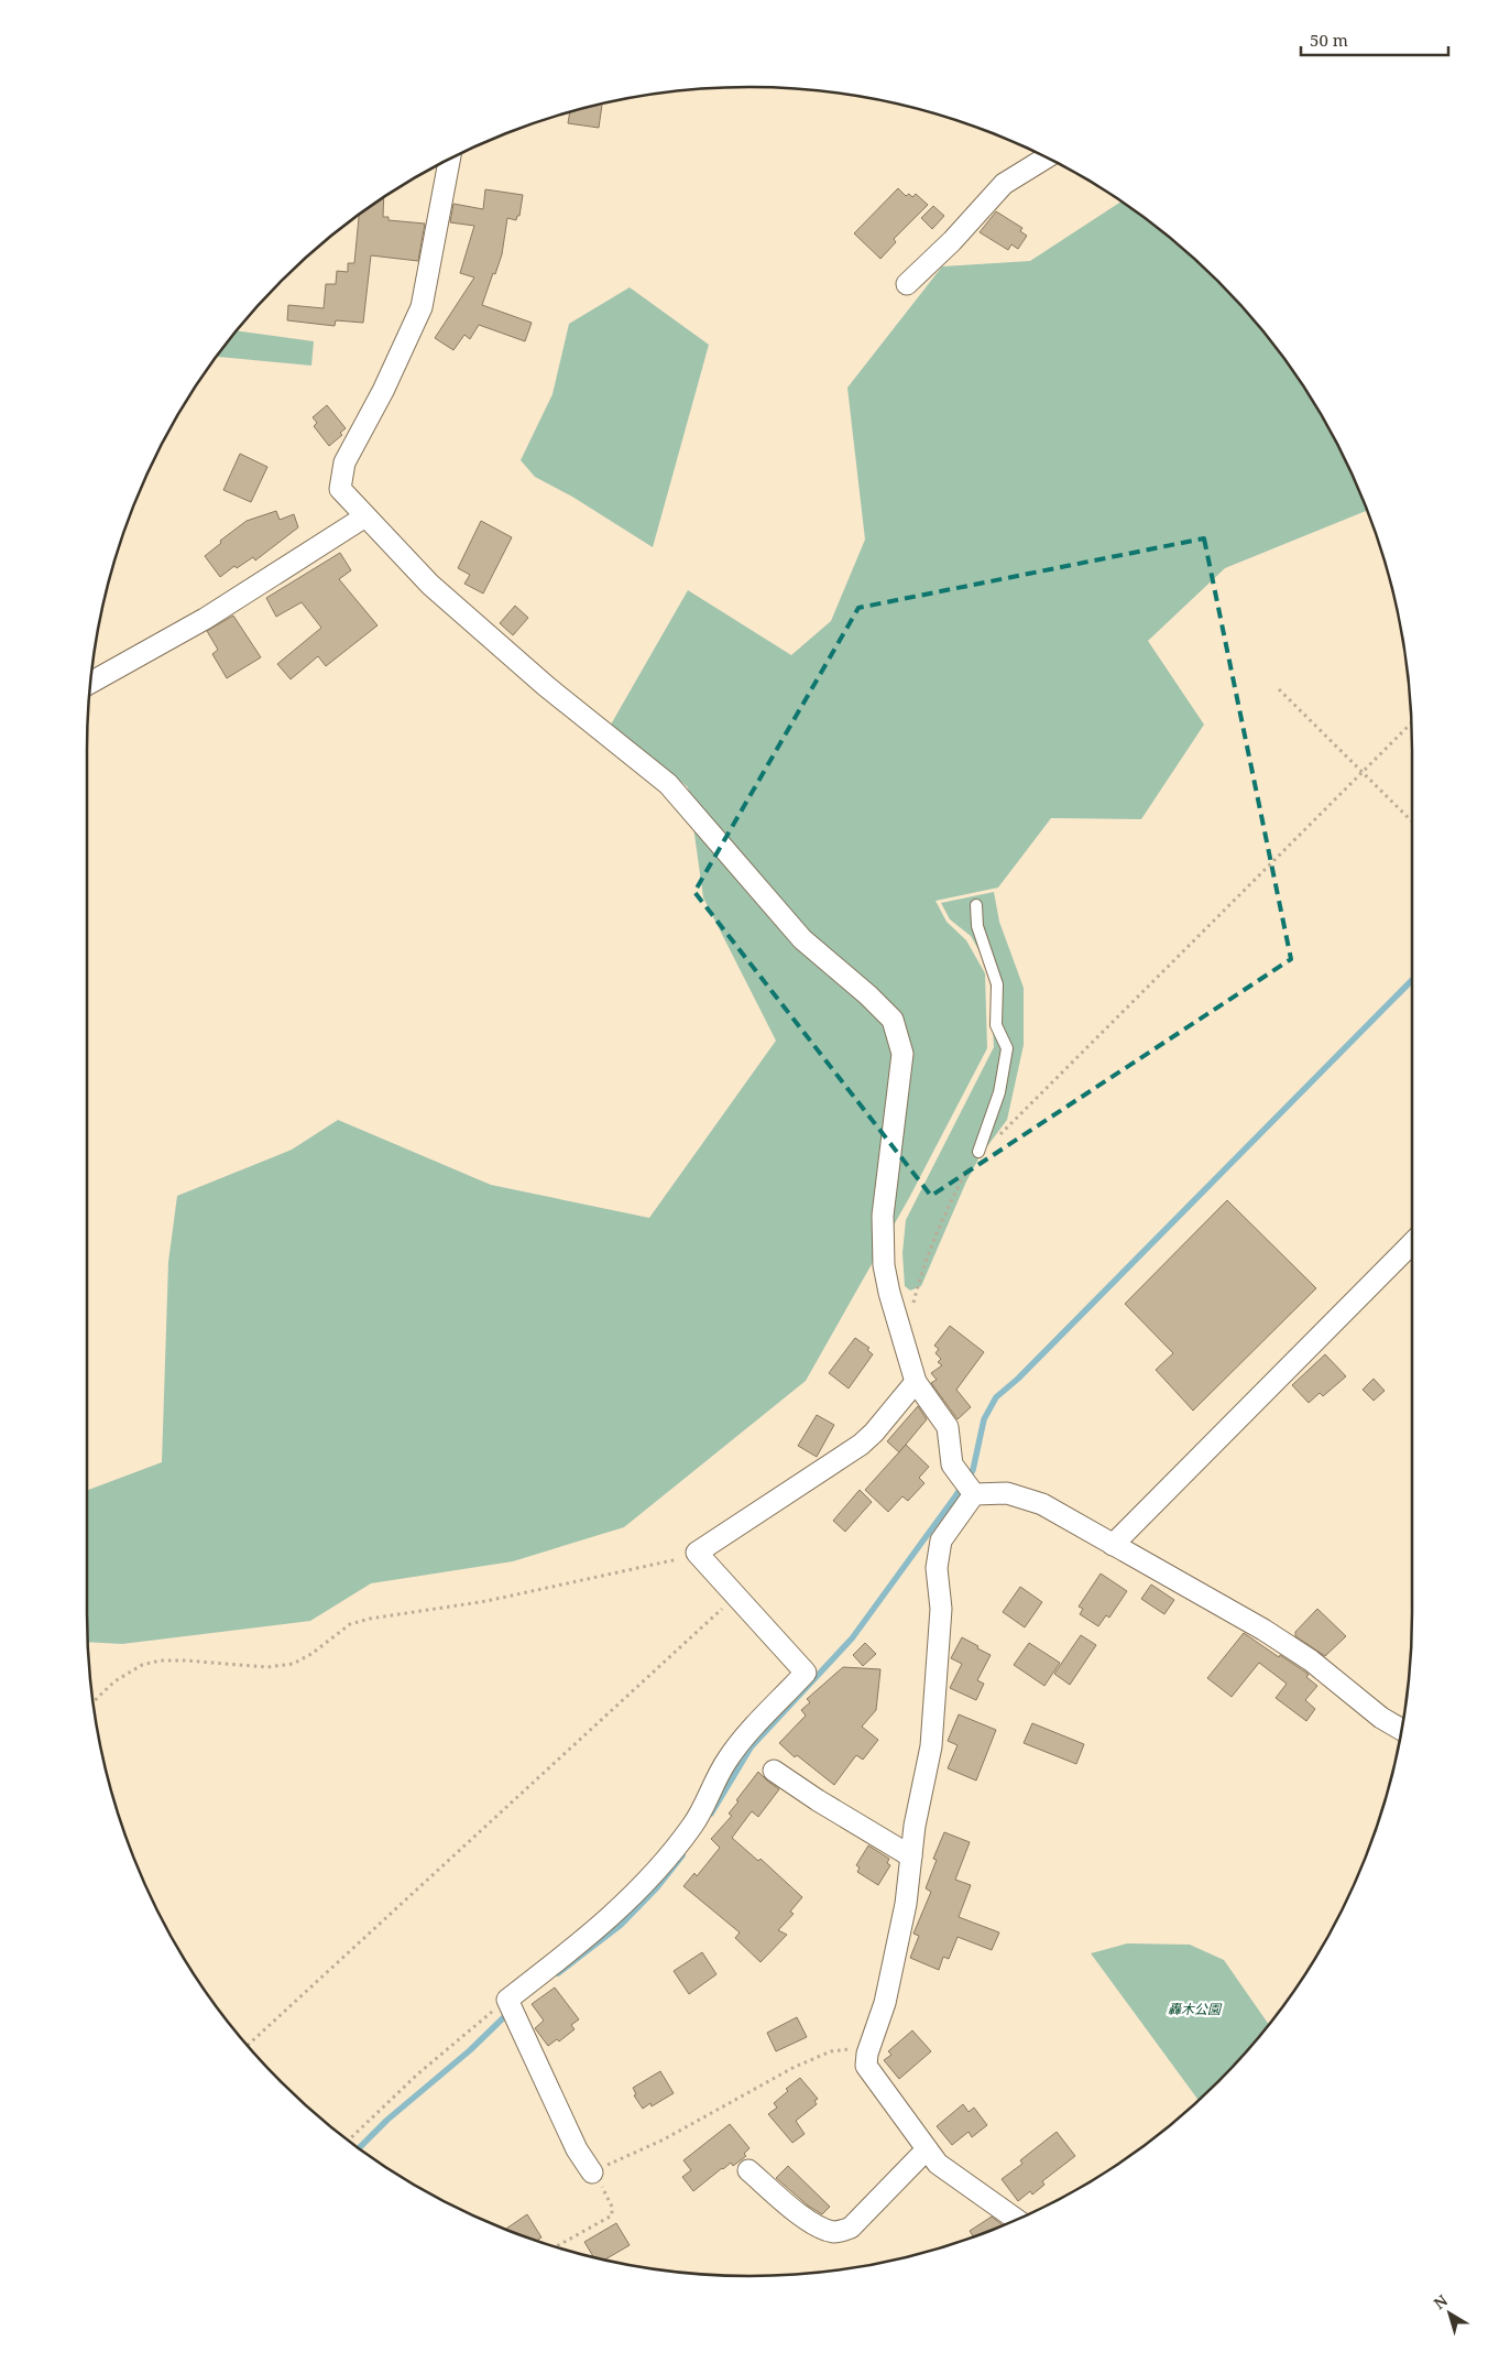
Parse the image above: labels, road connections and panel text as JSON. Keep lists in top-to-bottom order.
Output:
{
  "parks": ["轟木公園"],
  "scale_bar": "50 m",
  "north": "top left"
}
